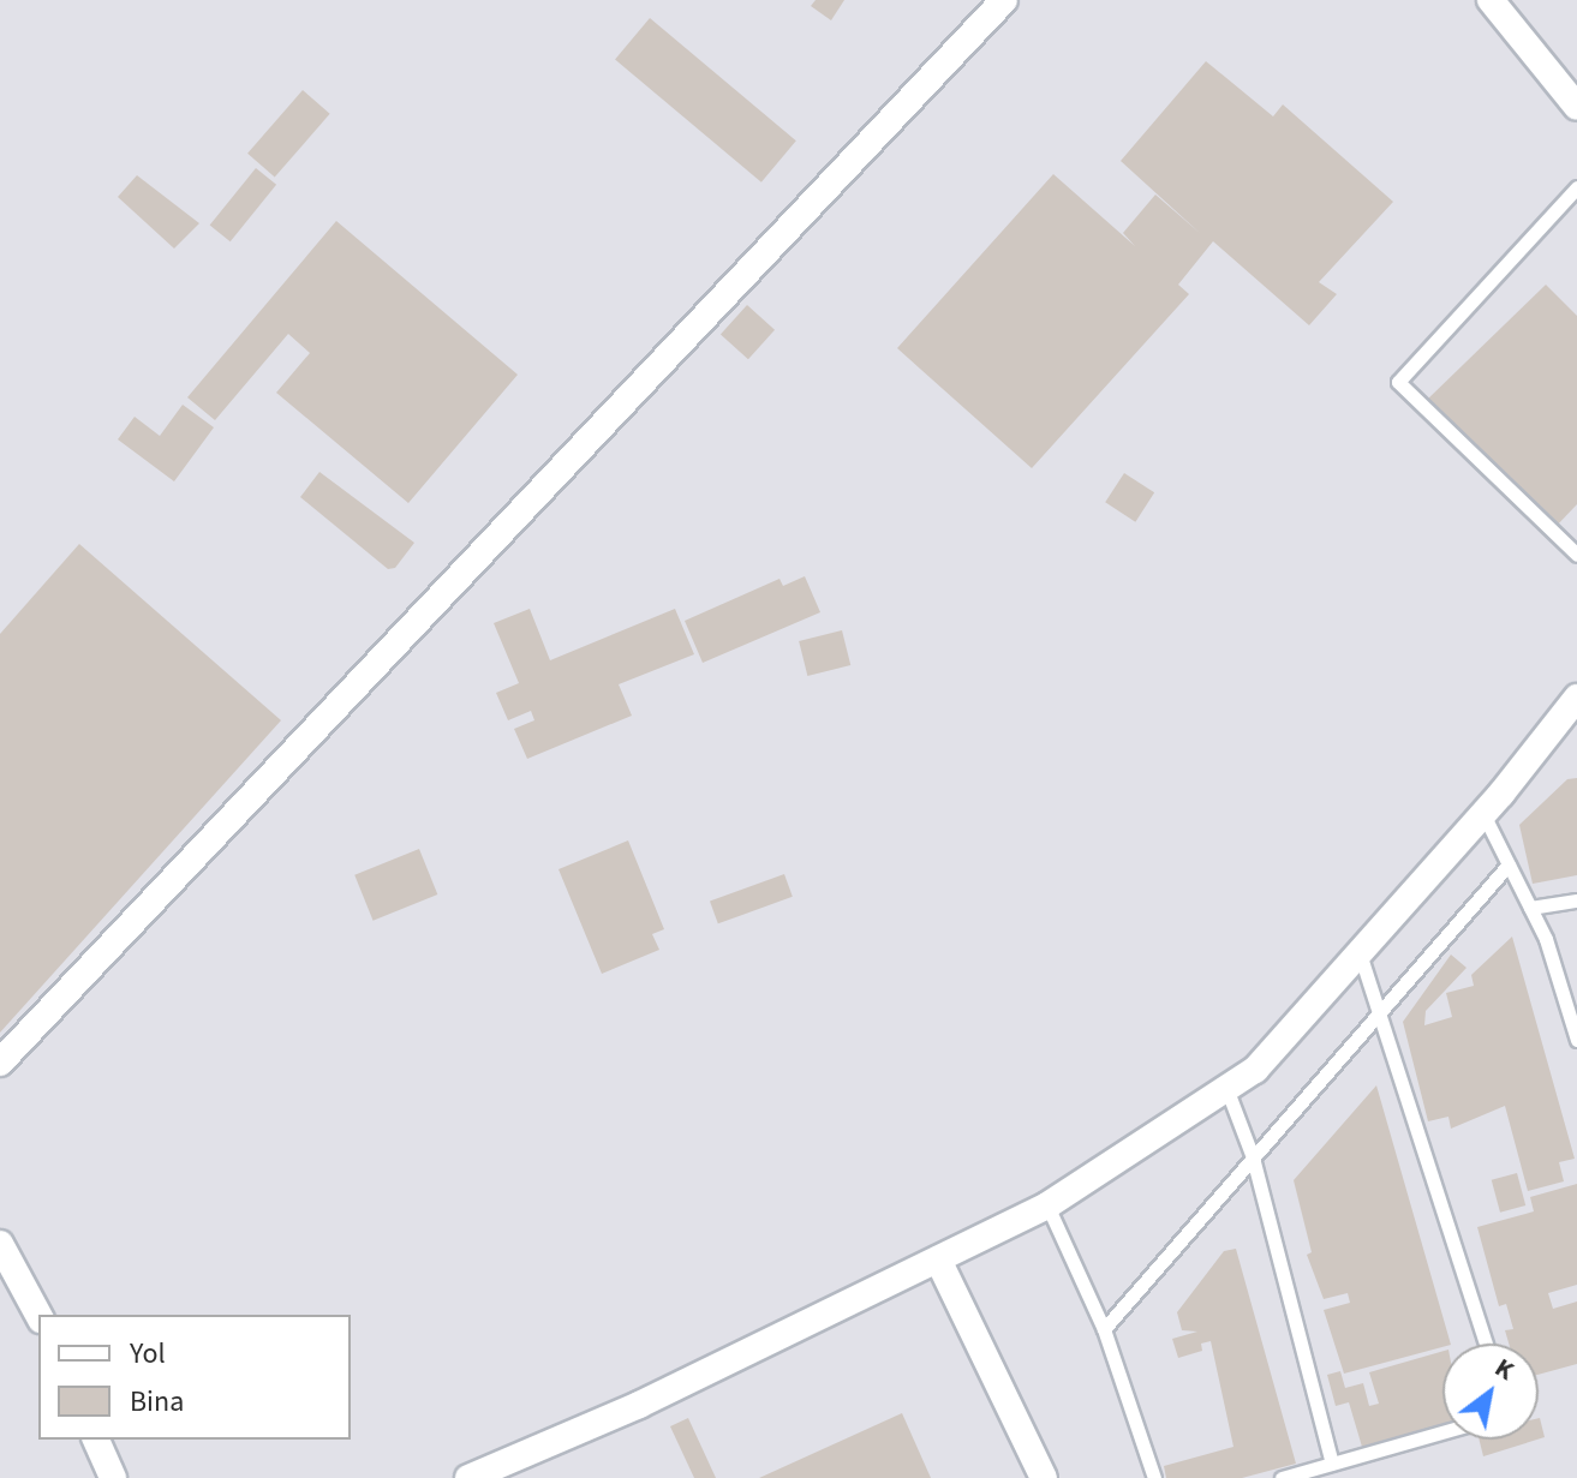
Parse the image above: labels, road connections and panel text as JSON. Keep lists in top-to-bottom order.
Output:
{
  "legend": ["Yol", "Bina"],
  "north": "top right"
}
